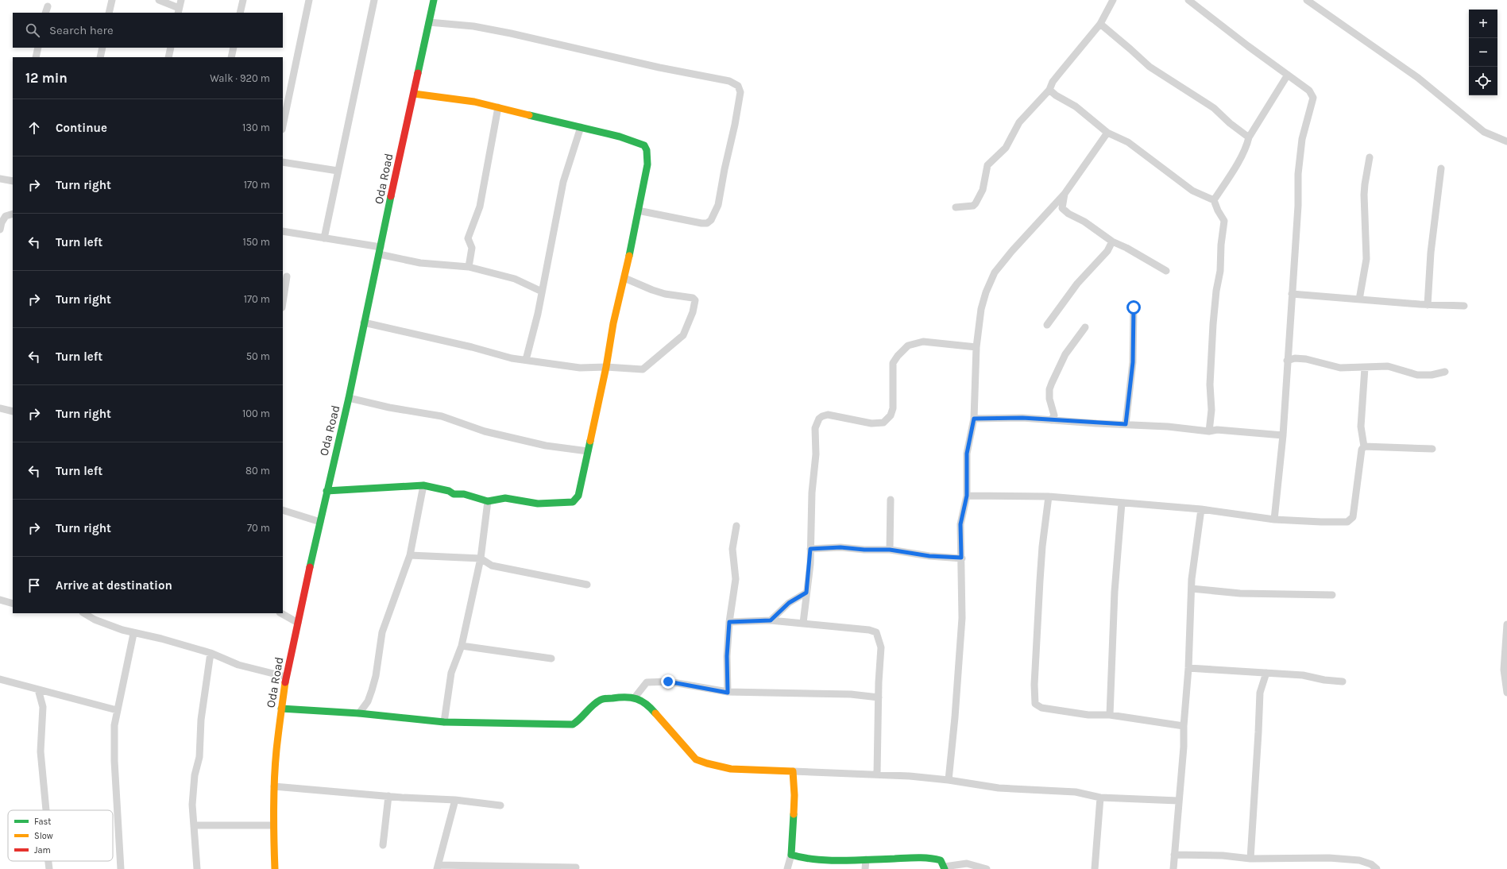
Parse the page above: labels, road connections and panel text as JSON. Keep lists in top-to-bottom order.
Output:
{
  "streets": {
    "street": ["Oda Road"]
  },
  "legend": ["Fast", "Slow", "Jam"],
  "page": {
    "map_buttons": ["+", "−"],
    "search": "Search here",
    "heading": ["12 min", "Walk · 920 m"],
    "list": [
      ["Continue", "130 m"],
      ["Turn right", "170 m"],
      ["Turn left", "150 m"],
      ["Turn right", "170 m"],
      ["Turn left", "50 m"],
      ["Turn right", "100 m"],
      ["Turn left", "80 m"],
      ["Turn right", "70 m"],
      "Arrive at destination"
    ]
  }
}
